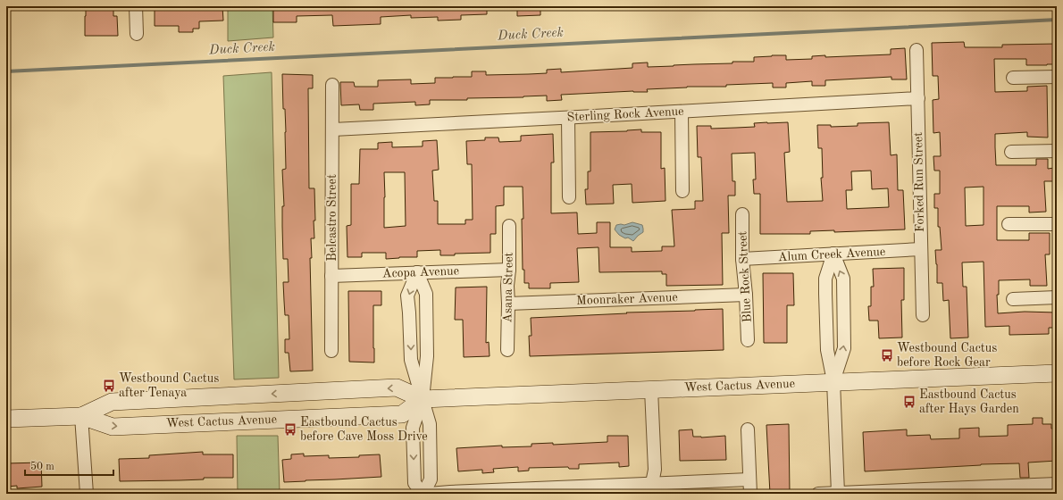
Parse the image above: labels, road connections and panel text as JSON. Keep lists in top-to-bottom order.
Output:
{
  "streets": {
    "main road": ["West Cactus Avenue"],
    "street": [
      "Sterling Rock Avenue",
      "Forked Run Street",
      "Belcastro Street",
      "Alum Creek Avenue",
      "Acopa Avenue",
      "Blue Rock Street",
      "Asana Street",
      "Moonraker Avenue"
    ]
  },
  "crossings": [
    ["Sterling Rock Avenue", "Forked Run Street"],
    ["Sterling Rock Avenue", "Belcastro Street"],
    ["Forked Run Street", "Alum Creek Avenue"],
    ["Belcastro Street", "Acopa Avenue"],
    ["Alum Creek Avenue", "Blue Rock Street"],
    ["Acopa Avenue", "Asana Street"],
    ["Blue Rock Street", "Moonraker Avenue"],
    ["Asana Street", "Moonraker Avenue"]
  ],
  "water": ["Duck Creek"],
  "places": {
    "bus stop": [
      "Westbound Cactus before Rock Gear",
      "Westbound Cactus after Tenaya",
      "Eastbound Cactus after Hays Garden",
      "Eastbound Cactus before Cave Moss Drive"
    ]
  },
  "scale_bar": "50 m"
}
